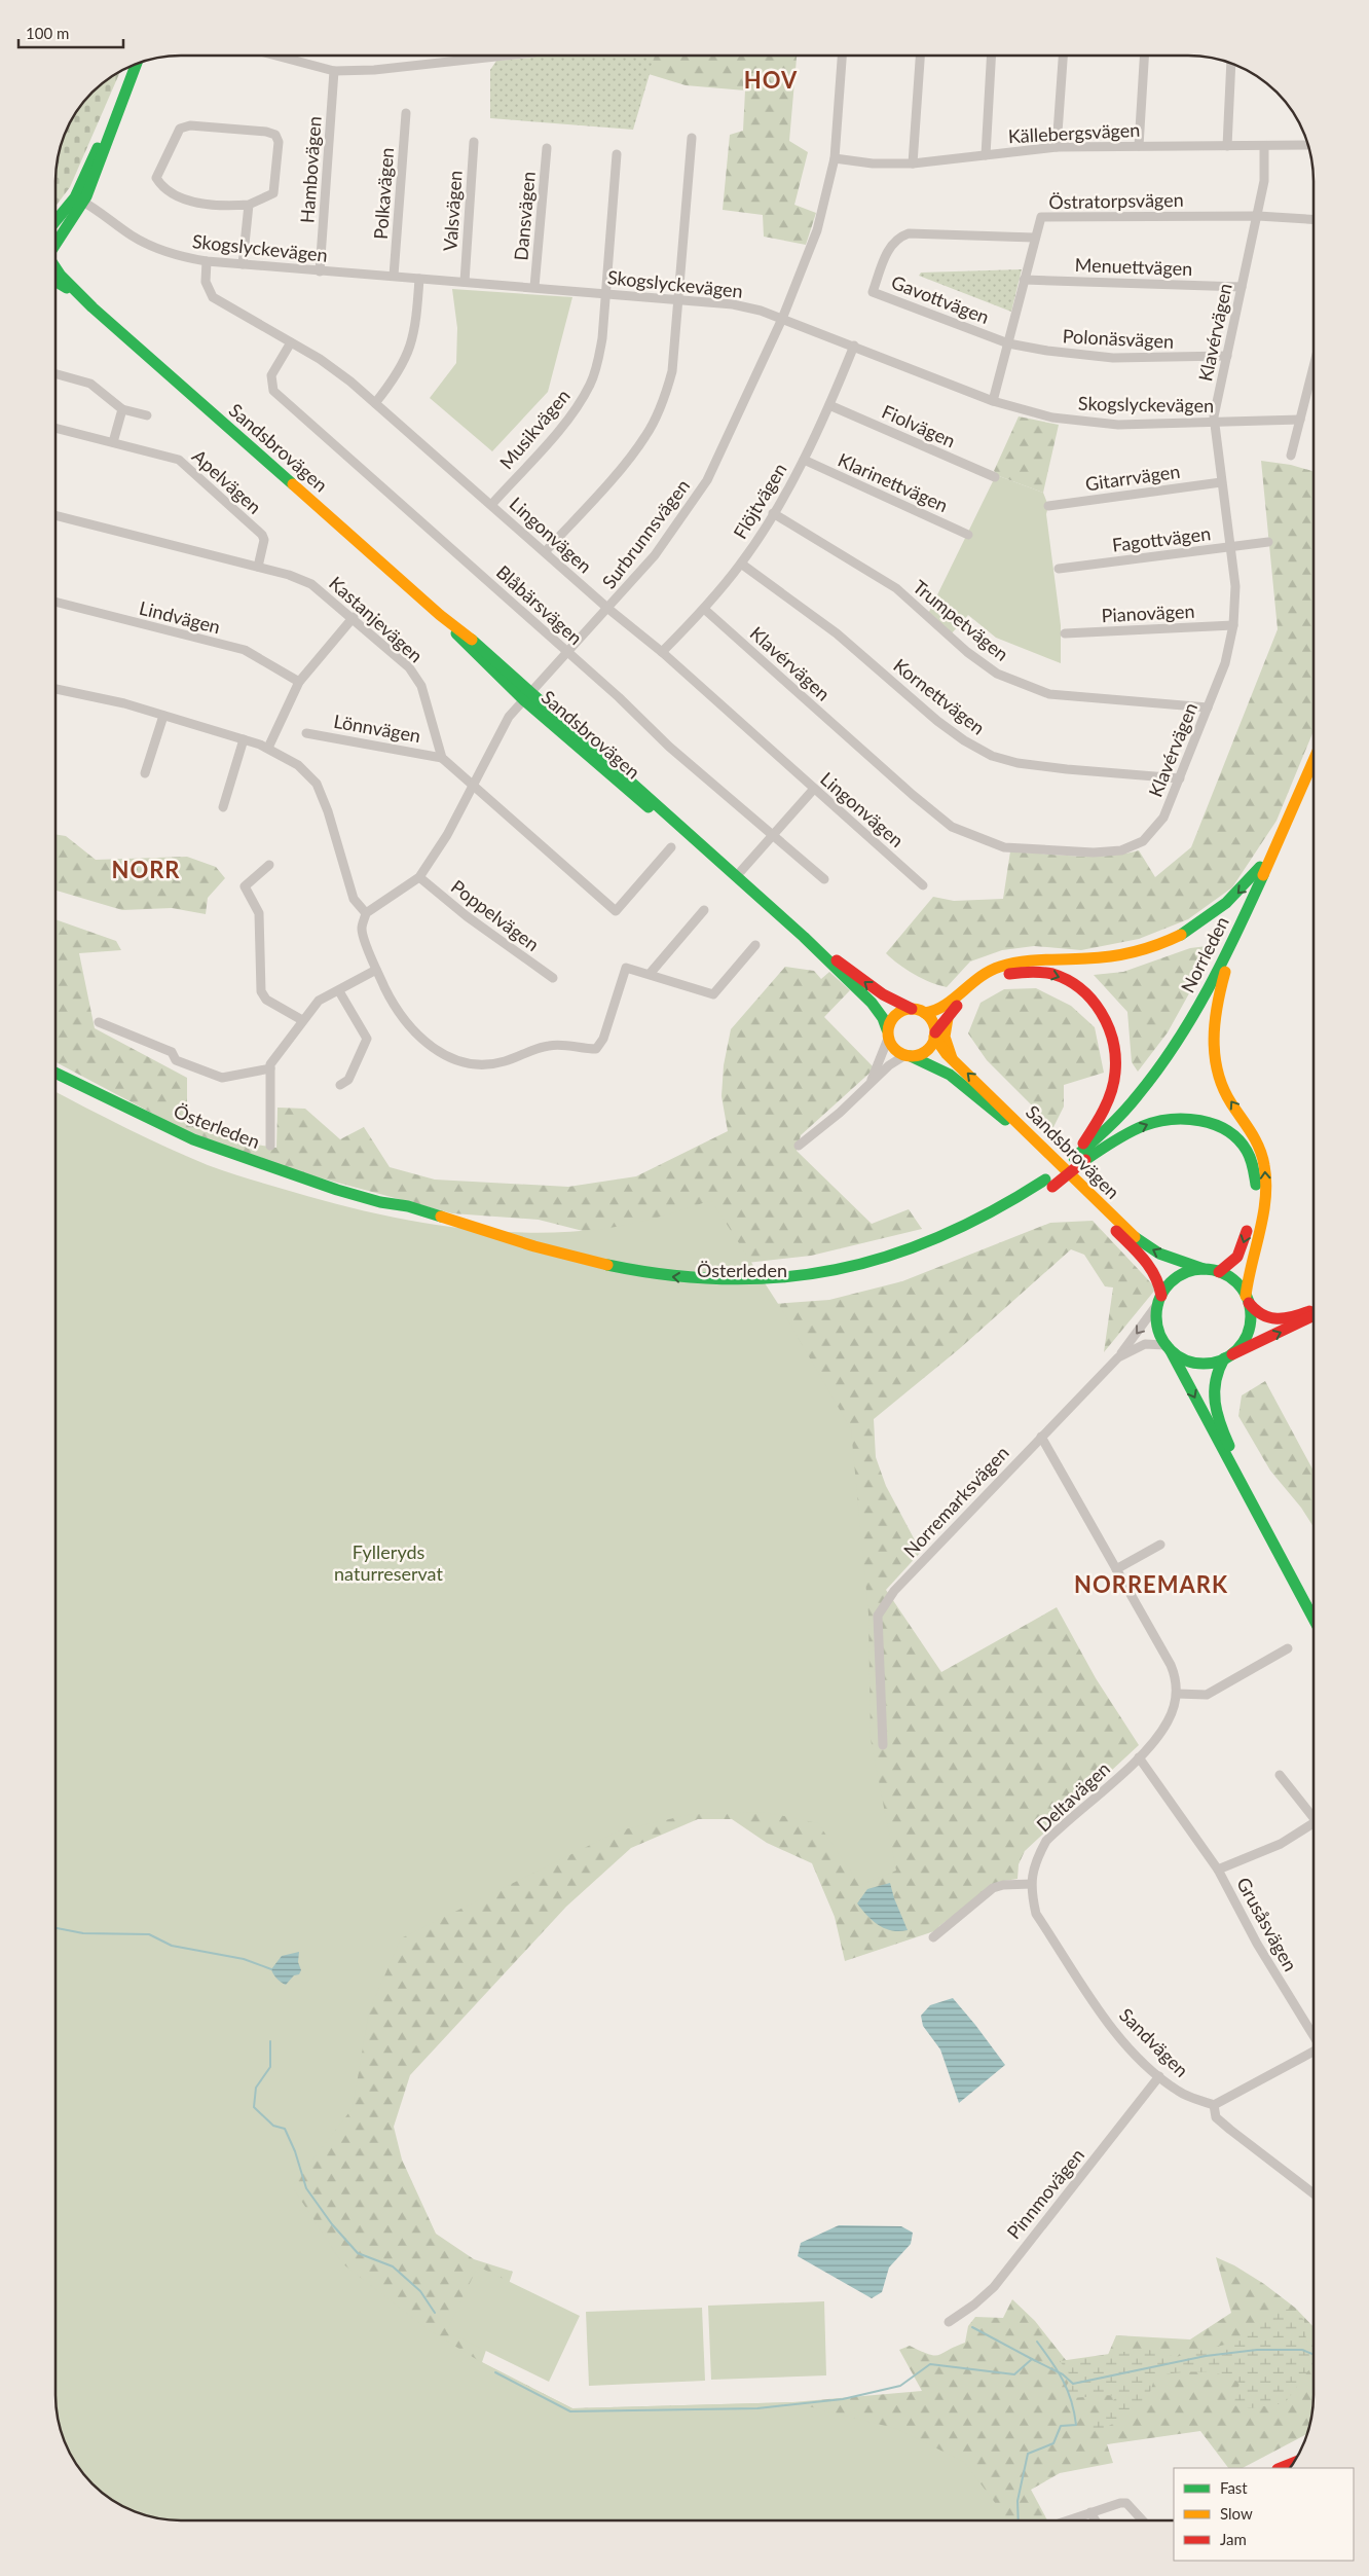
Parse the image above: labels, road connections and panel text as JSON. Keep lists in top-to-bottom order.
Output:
{
  "streets": {
    "main road": ["Sandsbrovägen", "Norrleden", "Österleden"],
    "street": [
      "Källebergsvägen",
      "Hambovägen",
      "Polkavägen",
      "Östratorpsvägen",
      "Valsvägen",
      "Dansvägen",
      "Skogslyckevägen",
      "Menuettvägen",
      "Gavottvägen",
      "Klavérvägen",
      "Polonäsvägen",
      "Fiolvägen",
      "Musikvägen",
      "Gitarrvägen",
      "Apelvägen",
      "Klarinettvägen",
      "Flöjtvägen",
      "Surbrunnsvägen",
      "Lingonvägen",
      "Fagottvägen",
      "Blåbärsvägen",
      "Pianovägen",
      "Lindvägen",
      "Kastanjevägen",
      "Trumpetvägen",
      "Kornettvägen",
      "Lönnvägen",
      "Poppelvägen",
      "Norremarksvägen",
      "Deltavägen",
      "Grusåsvägen",
      "Sandvägen",
      "Pinnmovägen"
    ]
  },
  "crossings": [
    ["Källebergsvägen", "Klavérvägen"],
    ["Källebergsvägen", "Surbrunnsvägen"],
    ["Hambovägen", "Skogslyckevägen"],
    ["Polkavägen", "Skogslyckevägen"],
    ["Östratorpsvägen", "Skogslyckevägen"],
    ["Östratorpsvägen", "Menuettvägen"],
    ["Östratorpsvägen", "Gavottvägen"],
    ["Östratorpsvägen", "Klavérvägen"],
    ["Östratorpsvägen", "Polonäsvägen"],
    ["Valsvägen", "Skogslyckevägen"],
    ["Dansvägen", "Skogslyckevägen"],
    ["Skogslyckevägen", "Klavérvägen"],
    ["Skogslyckevägen", "Musikvägen"],
    ["Skogslyckevägen", "Flöjtvägen"],
    ["Skogslyckevägen", "Surbrunnsvägen"],
    ["Skogslyckevägen", "Lingonvägen"],
    ["Menuettvägen", "Klavérvägen"],
    ["Gavottvägen", "Polonäsvägen"],
    ["Klavérvägen", "Polonäsvägen"],
    ["Klavérvägen", "Gitarrvägen"],
    ["Klavérvägen", "Flöjtvägen"],
    ["Klavérvägen", "Fagottvägen"],
    ["Klavérvägen", "Pianovägen"],
    ["Klavérvägen", "Trumpetvägen"],
    ["Klavérvägen", "Kornettvägen"],
    ["Fiolvägen", "Flöjtvägen"],
    ["Musikvägen", "Lingonvägen"],
    ["Sandsbrovägen", "Surbrunnsvägen"],
    ["Sandsbrovägen", "Norremarksvägen"],
    ["Apelvägen", "Kastanjevägen"],
    ["Klarinettvägen", "Flöjtvägen"],
    ["Flöjtvägen", "Lingonvägen"],
    ["Flöjtvägen", "Trumpetvägen"],
    ["Flöjtvägen", "Kornettvägen"],
    ["Surbrunnsvägen", "Lingonvägen"],
    ["Surbrunnsvägen", "Blåbärsvägen"],
    ["Surbrunnsvägen", "Poppelvägen"],
    ["Lingonvägen", "Blåbärsvägen"],
    ["Kastanjevägen", "Lönnvägen"],
    ["Norrleden", "Österleden"],
    ["Norremarksvägen", "Deltavägen"],
    ["Deltavägen", "Grusåsvägen"],
    ["Deltavägen", "Sandvägen"],
    ["Sandvägen", "Pinnmovägen"]
  ],
  "districts": ["HOV", "NORR", "NORREMARK"],
  "parks": ["Fylleryds naturreservat"],
  "legend": ["Fast", "Slow", "Jam"],
  "scale_bar": "100 m"
}
